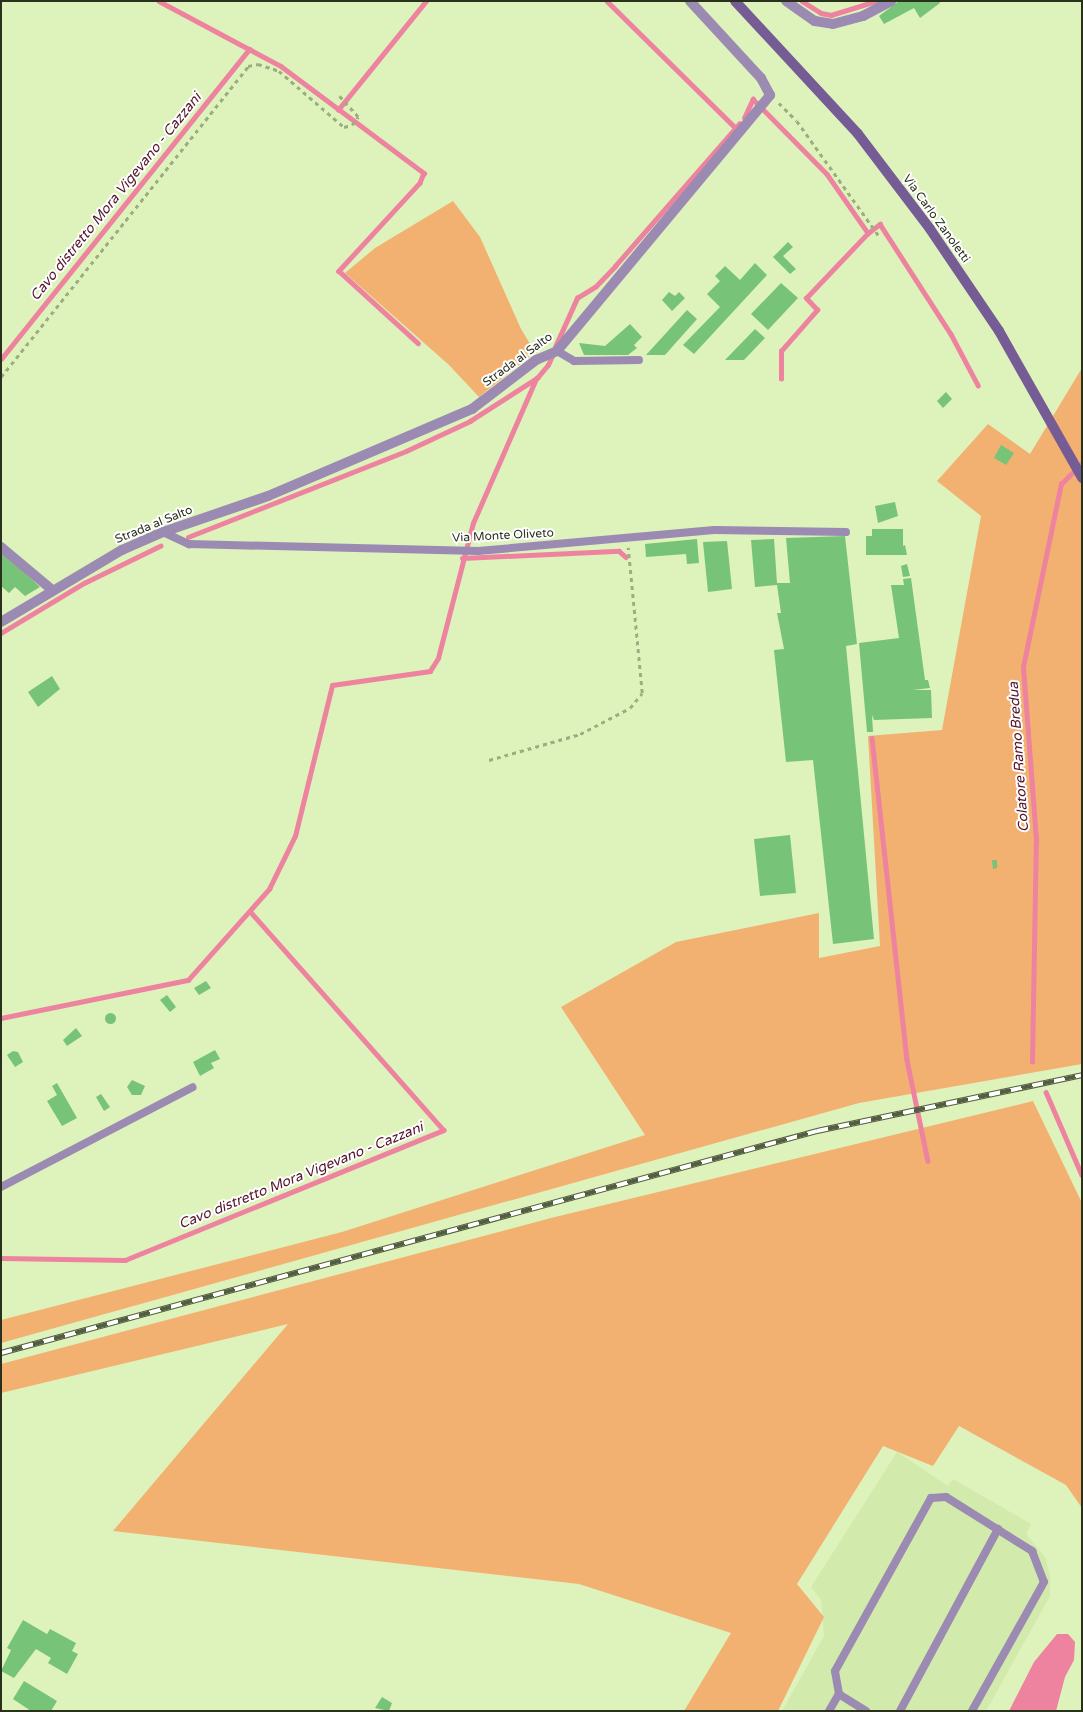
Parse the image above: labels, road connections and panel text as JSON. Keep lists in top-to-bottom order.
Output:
{
  "streets": {
    "main road": ["Via Carlo Zanoletti"],
    "street": ["Strada al Salto"],
    "lane": ["Via Monte Oliveto"]
  },
  "crossings": [
    ["Strada al Salto", "Via Monte Oliveto"]
  ],
  "water": ["Cavo distretto Mora Vigevano - Cazzani", "Colatore Ramo Bredua"]
}
